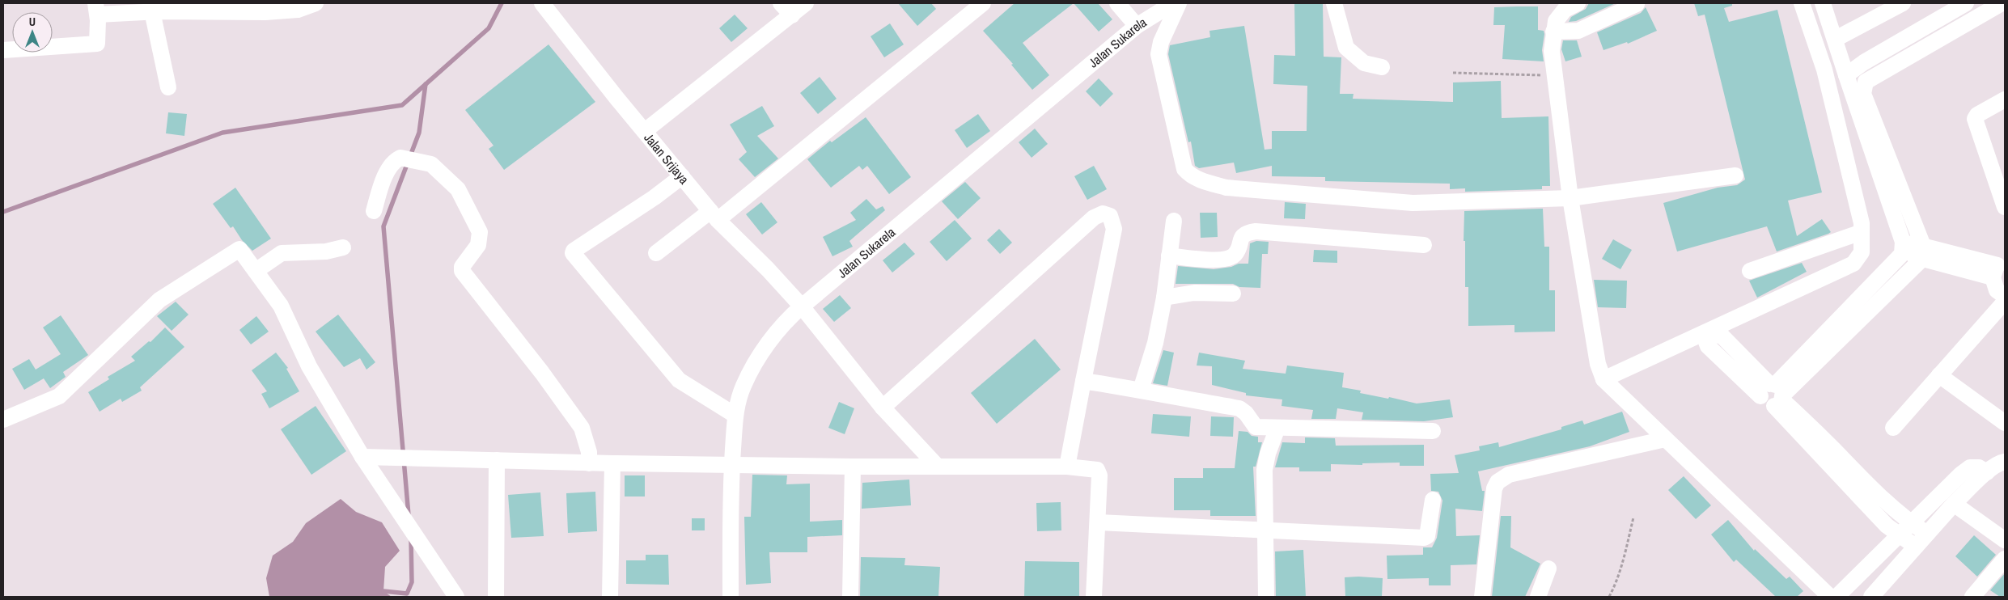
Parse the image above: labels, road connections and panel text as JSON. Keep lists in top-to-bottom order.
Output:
{
  "streets": {
    "street": ["Jalan Sukarela", "Jalan Srijaya"]
  },
  "crossings": [
    ["Jalan Sukarela", "Jalan Srijaya"]
  ],
  "north": "top"
}
